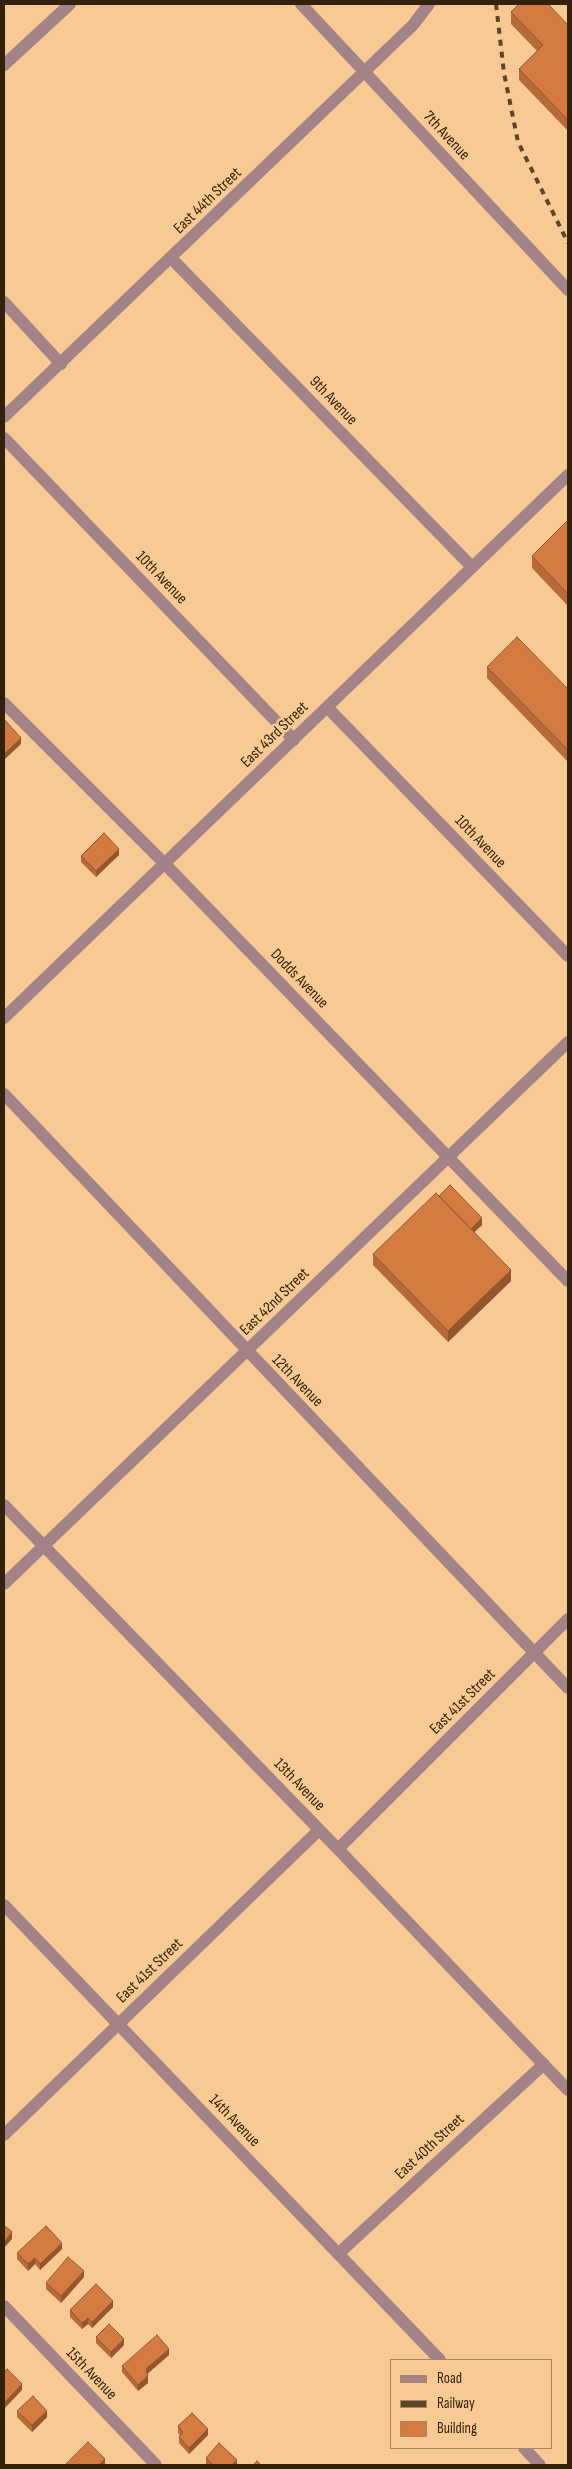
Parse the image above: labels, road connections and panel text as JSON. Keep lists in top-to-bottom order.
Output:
{
  "streets": {
    "street": [
      "7th Avenue",
      "East 44th Street",
      "9th Avenue",
      "10th Avenue",
      "East 43rd Street",
      "Dodds Avenue",
      "East 42nd Street",
      "12th Avenue",
      "East 41st Street",
      "13th Avenue",
      "14th Avenue",
      "East 40th Street",
      "15th Avenue"
    ]
  },
  "crossings": [
    ["7th Avenue", "East 44th Street"],
    ["East 44th Street", "9th Avenue"],
    ["9th Avenue", "East 43rd Street"],
    ["10th Avenue", "East 43rd Street"],
    ["East 43rd Street", "Dodds Avenue"],
    ["Dodds Avenue", "East 42nd Street"],
    ["East 42nd Street", "12th Avenue"],
    ["East 42nd Street", "13th Avenue"],
    ["12th Avenue", "East 41st Street"],
    ["East 41st Street", "13th Avenue"],
    ["East 41st Street", "14th Avenue"],
    ["13th Avenue", "East 40th Street"],
    ["14th Avenue", "East 40th Street"]
  ],
  "legend": ["Road", "Railway", "Building"]
}
